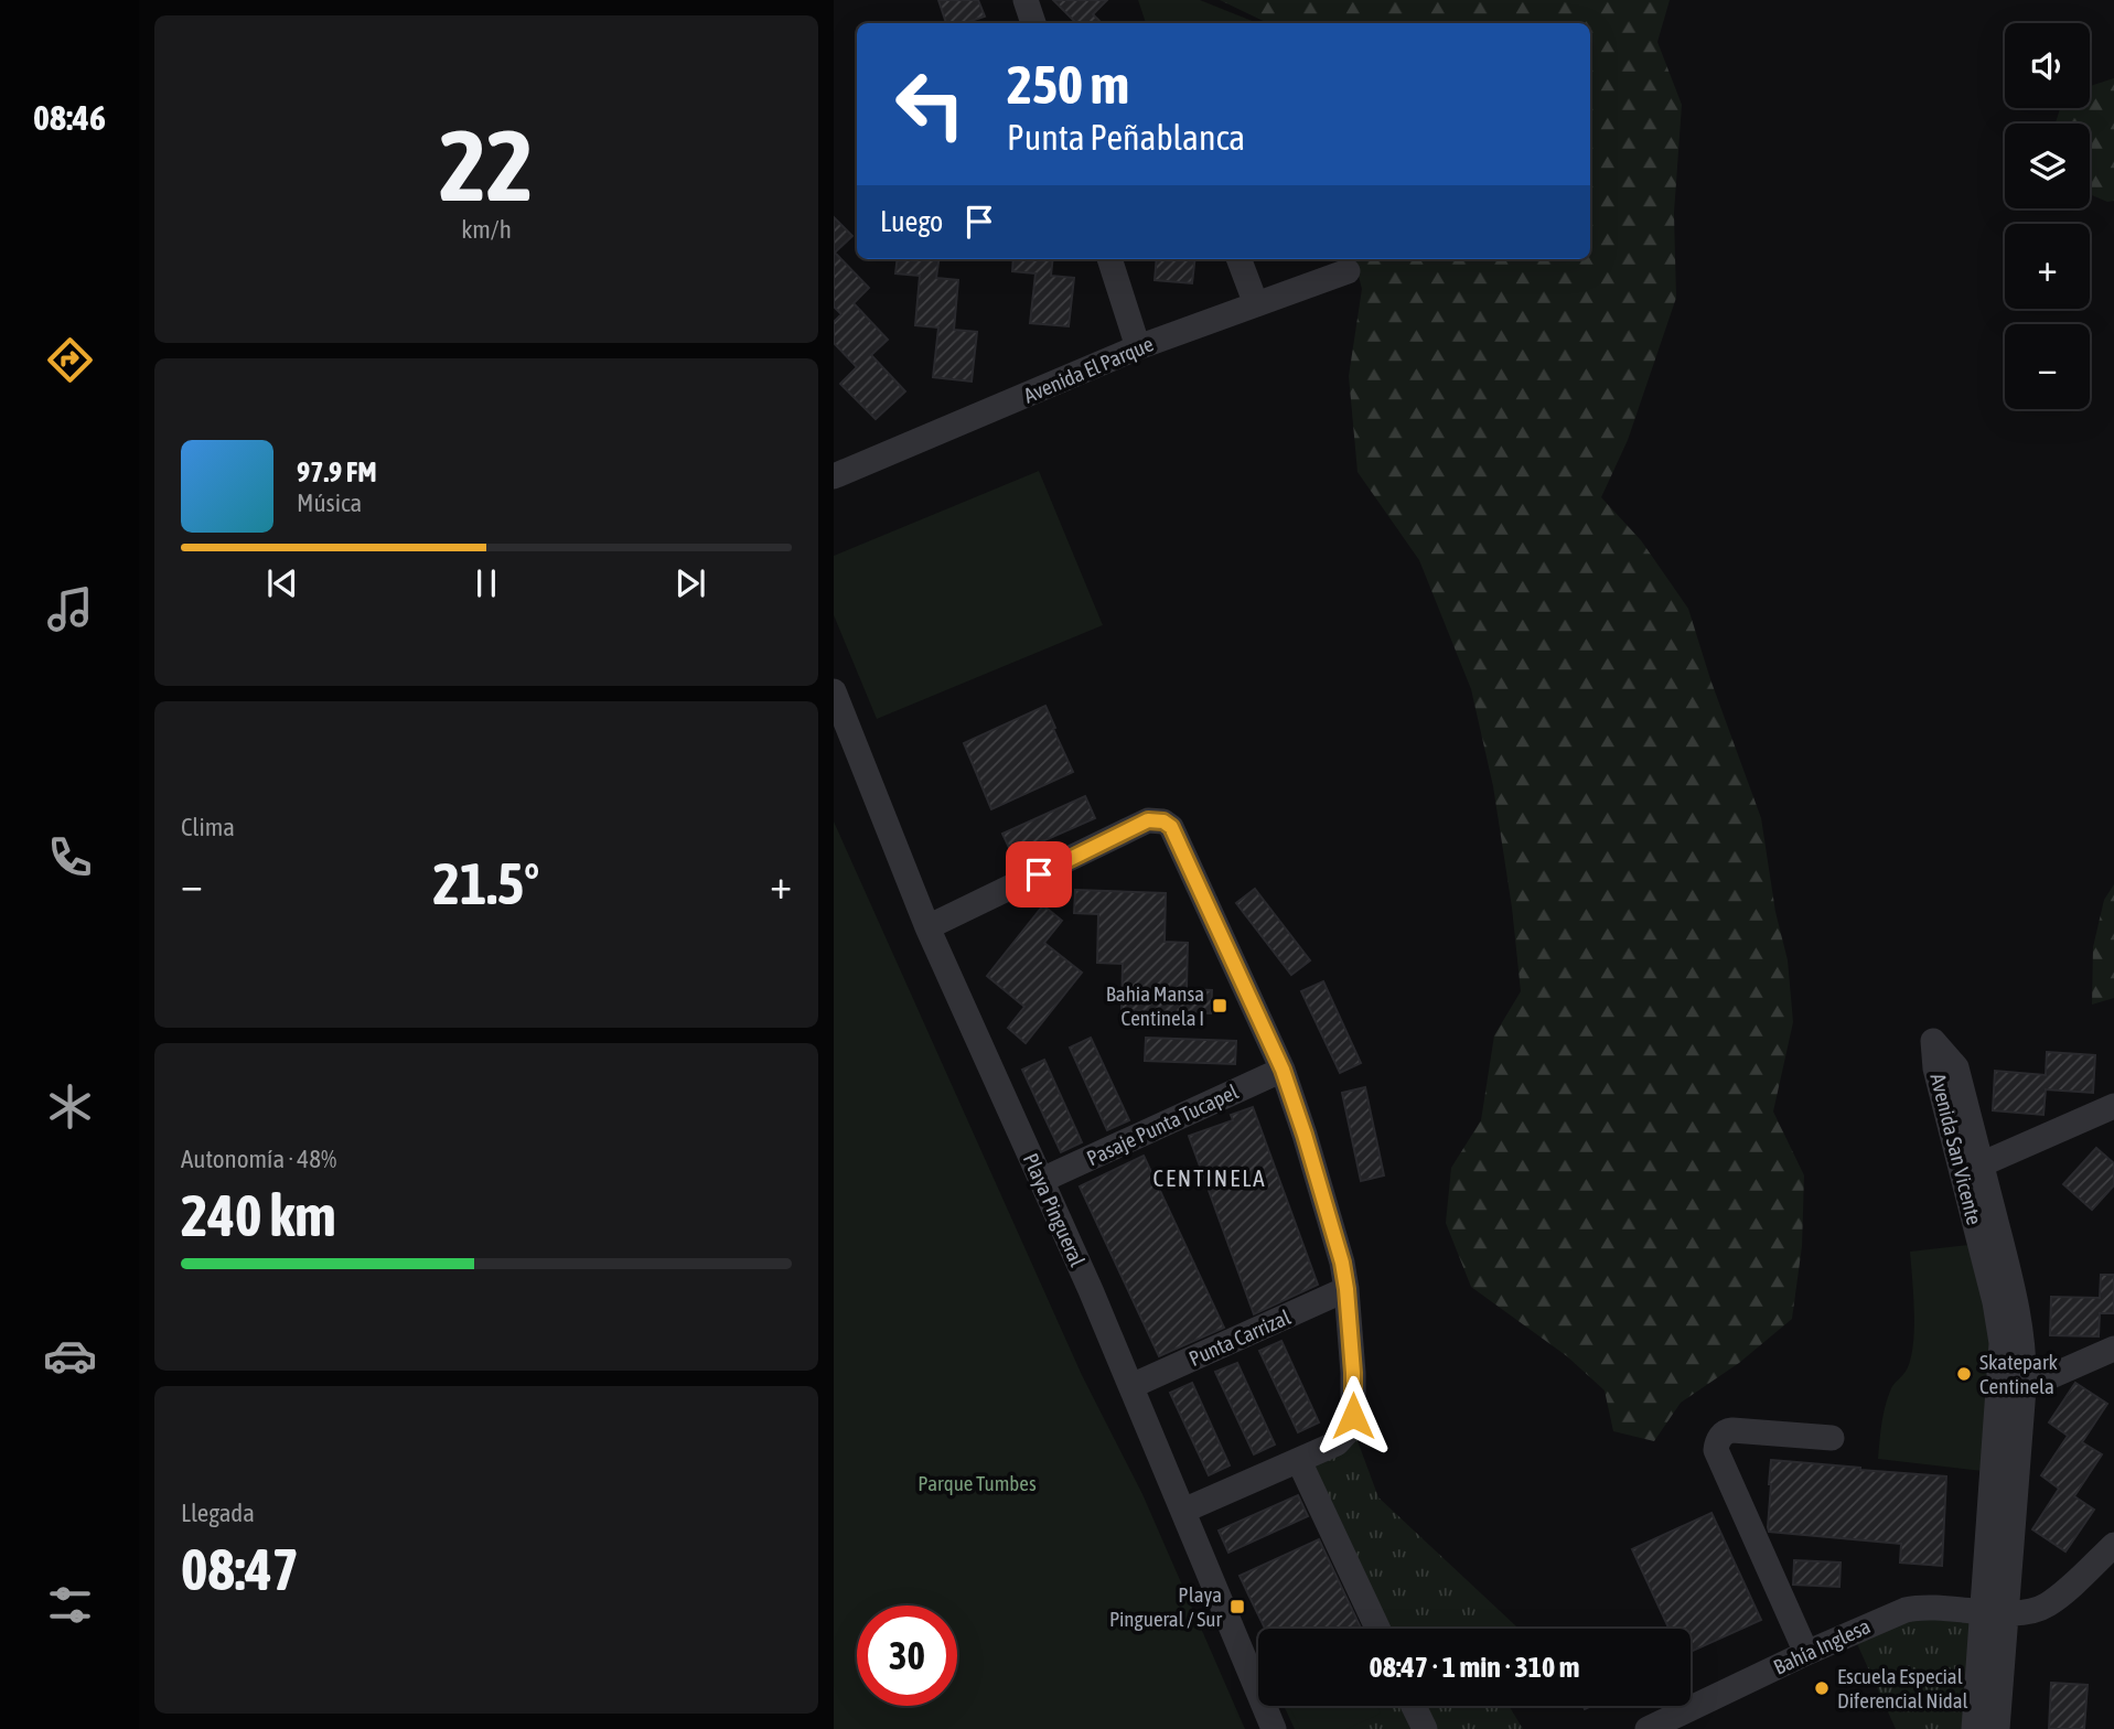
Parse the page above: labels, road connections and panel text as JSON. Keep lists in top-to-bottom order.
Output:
{
  "streets": {
    "street": [
      "Avenida El Parque",
      "Pasaje Punta Tucapel",
      "Avenida San Vicente",
      "Playa Pingueral",
      "Punta Carrizal",
      "Bahía Inglesa"
    ]
  },
  "crossings": [
    ["Pasaje Punta Tucapel", "Playa Pingueral"],
    ["Avenida San Vicente", "Bahía Inglesa"],
    ["Playa Pingueral", "Punta Carrizal"]
  ],
  "districts": ["CENTINELA"],
  "parks": ["Parque Tumbes"],
  "places": {
    "transit": ["Bahia Mansa Centinela I", "Playa Pingueral / Sur"],
    "other": ["Skatepark Centinela", "Escuela Especial Diferencial Nidal"]
  },
  "page": {
    "tabs": "08:46",
    "tile": [
      ["22", "km/h"],
      "Clima",
      ["Autonomía · 48%", "240 km"],
      ["Llegada", "08:47"]
    ],
    "map_buttons": ["+", "−"],
    "turn": ["250 m", "Punta Peñablanca"],
    "then": "Luego",
    "song": ["97.9 FM", "Música"],
    "heat": ["−", "21.5°", "+"],
    "limit": "30",
    "trip": "08:47 · 1 min · 310 m"
  }
}
